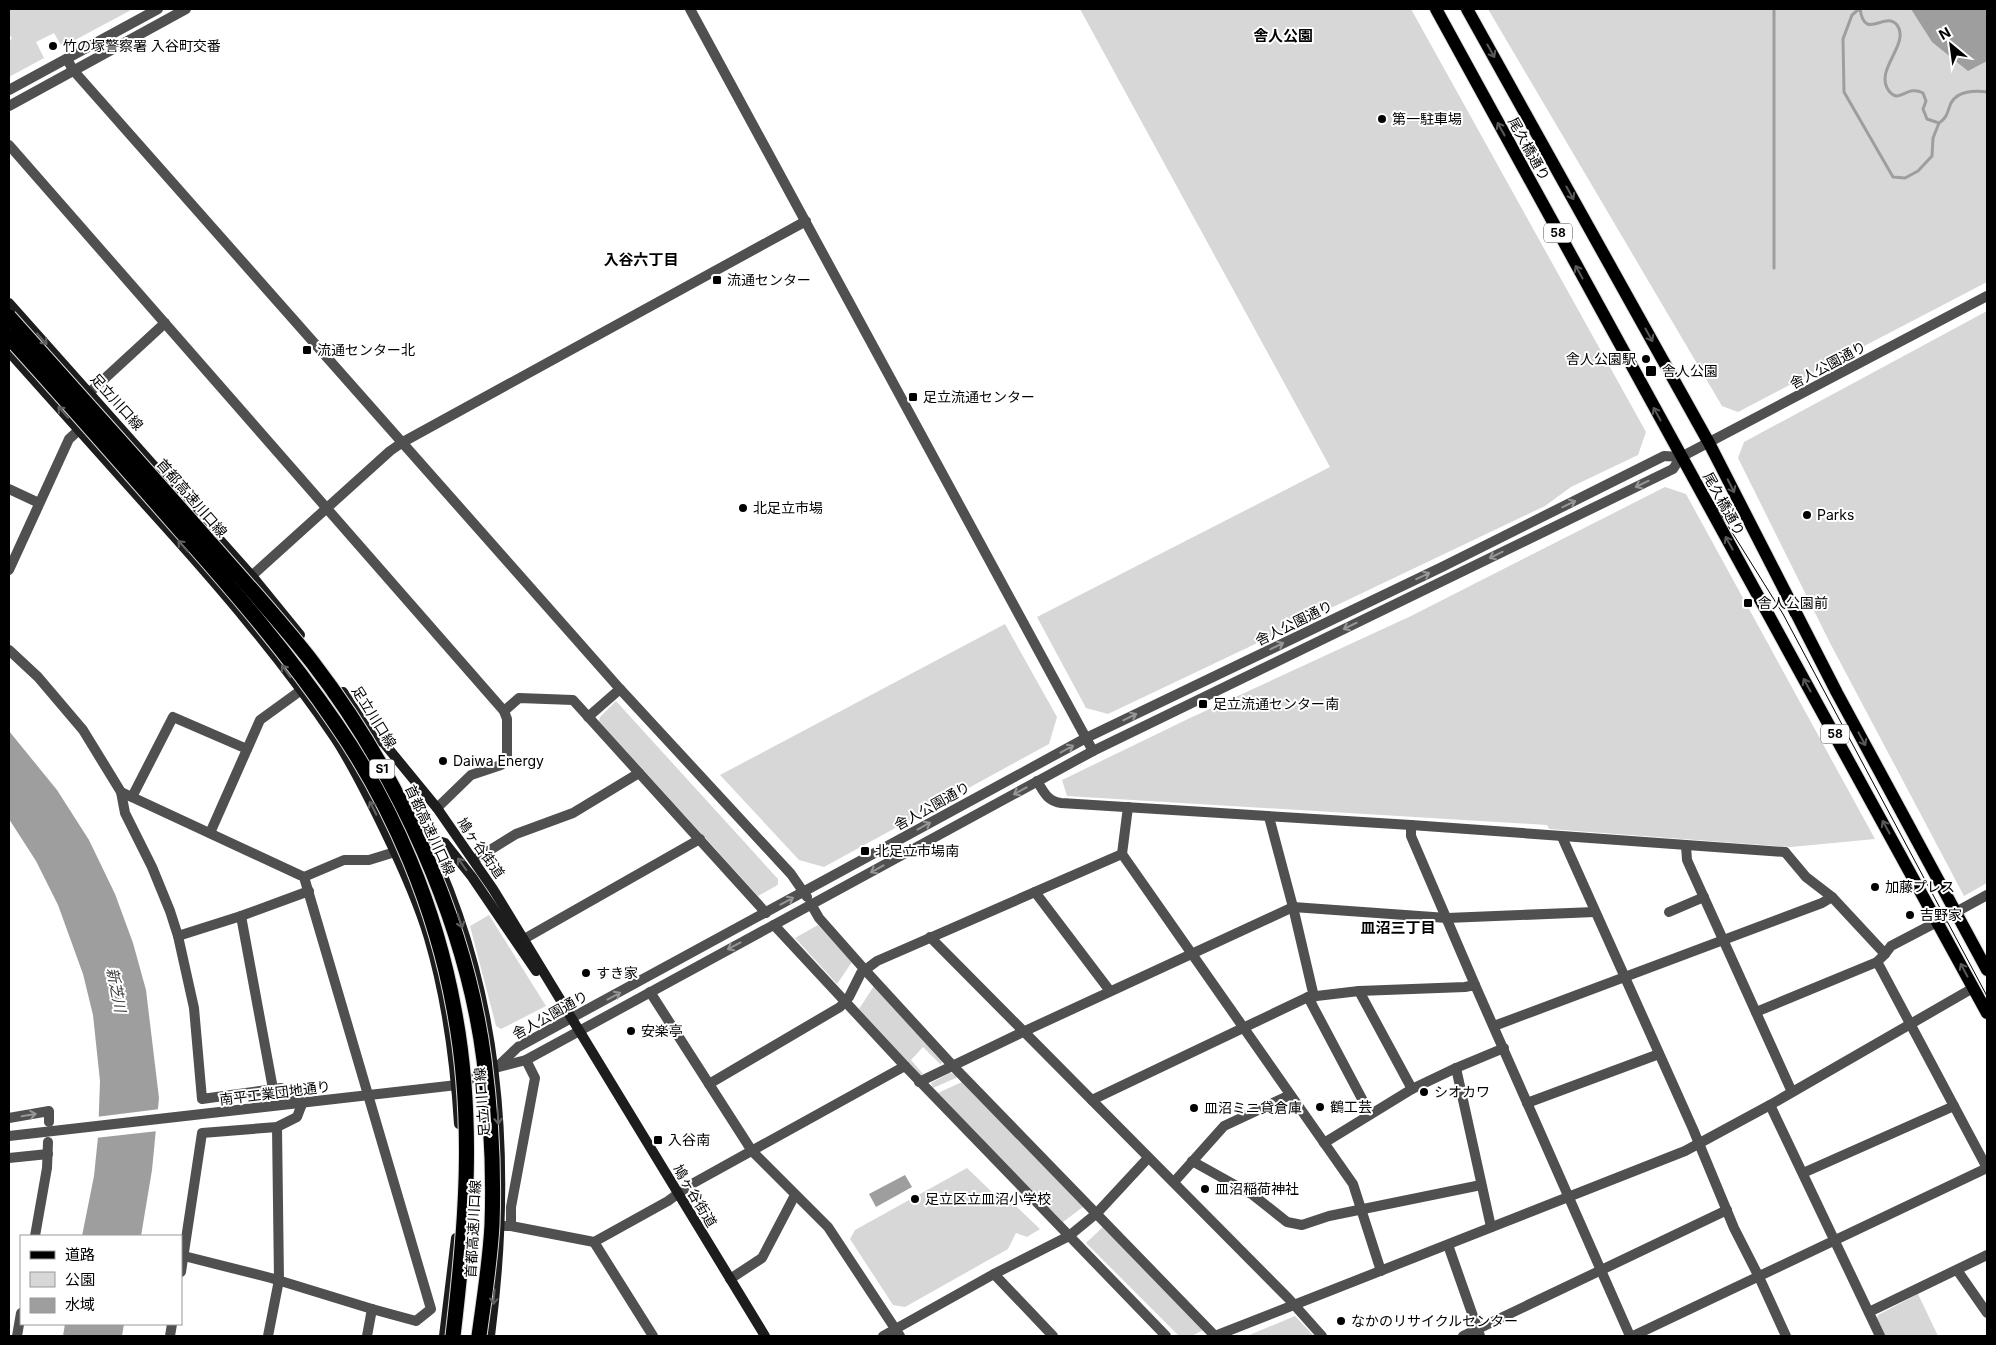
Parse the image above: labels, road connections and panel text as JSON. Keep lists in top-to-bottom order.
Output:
{
  "streets": {
    "highway": ["首都高速川口線", "S1"],
    "main road": [
      "尾久橋通り",
      "58",
      "足立川口線",
      "鳩ヶ谷街道"
    ],
    "street": ["舎人公園通り", "南平工業団地通り"]
  },
  "crossings": [
    ["尾久橋通り", "舎人公園通り"],
    ["舎人公園通り", "足立川口線"],
    ["舎人公園通り", "鳩ヶ谷街道"],
    ["舎人公園通り", "南平工業団地通り"],
    ["足立川口線", "鳩ヶ谷街道"],
    ["足立川口線", "南平工業団地通り"]
  ],
  "districts": ["舎人公園", "入谷六丁目", "皿沼三丁目"],
  "water": ["新芝川"],
  "places": {
    "other": [
      "竹の塚警察署 入谷町交番",
      "第一駐車場",
      "舎人公園駅",
      "北足立市場",
      "Parks",
      "Daiwa Energy",
      "加藤プレス",
      "吉野家",
      "すき家",
      "安楽亭",
      "シオカワ",
      "鶴工芸",
      "皿沼ミニ貸倉庫",
      "皿沼稲荷神社",
      "足立区立皿沼小学校",
      "なかのリサイクルセンター"
    ],
    "transit": [
      "流通センター",
      "流通センター北",
      "舎人公園",
      "足立流通センター",
      "舎人公園前",
      "足立流通センター南",
      "北足立市場南",
      "入谷南"
    ]
  },
  "legend": ["道路", "公園", "水域"],
  "north": "top left"
}
